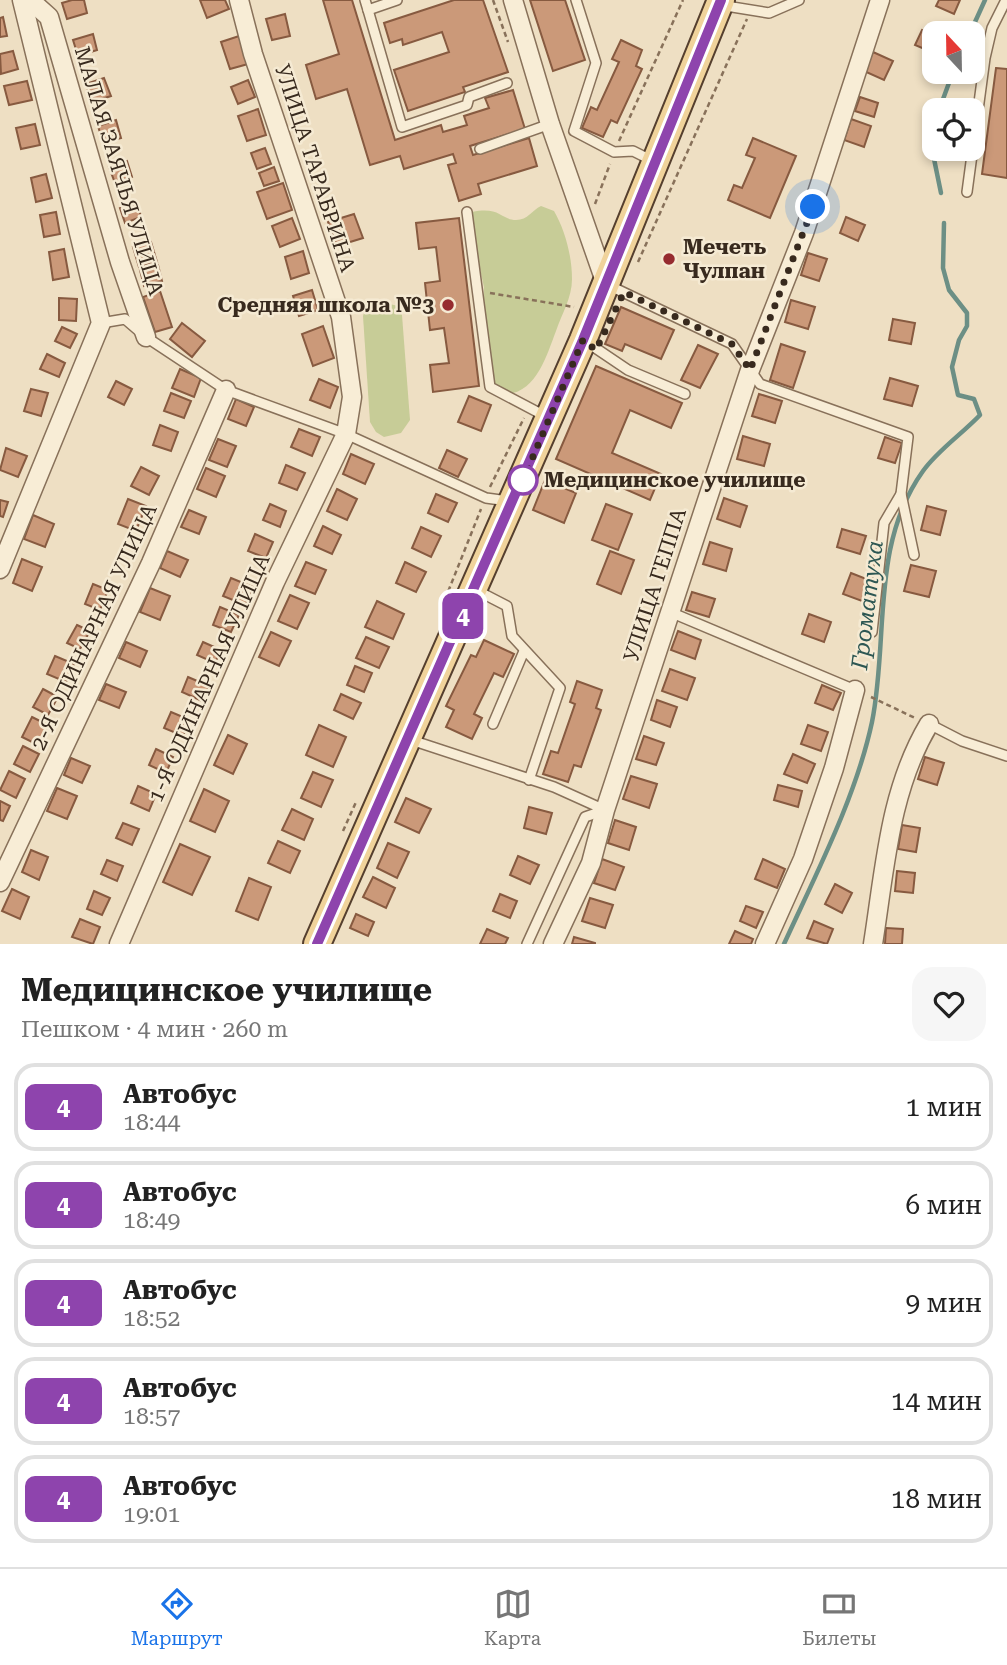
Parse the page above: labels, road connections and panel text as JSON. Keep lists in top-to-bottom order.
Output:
{
  "streets": {
    "street": [
      "УЛИЦА ТАРАБРИНА",
      "МАЛАЯ ЗАЯЧЬЯ УЛИЦА",
      "УЛИЦА ГЕППА",
      "2-Я ОДИНАРНАЯ УЛИЦА",
      "1-Я ОДИНАРНАЯ УЛИЦА"
    ]
  },
  "crossings": [
    ["УЛИЦА ТАРАБРИНА", "1-Я ОДИНАРНАЯ УЛИЦА"]
  ],
  "water": ["Громатуха"],
  "places": ["Мечеть Чулпан", "Средняя школа №3", "Медицинское училище"],
  "lines": ["bus line 4"],
  "north": "top",
  "page": {
    "on_map": "4",
    "heading": ["Медицинское училище", "Пешком · 4 мин · 260 m"],
    "list": [
      {
        "mark": "4",
        "name": "Автобус",
        "note": "18:44",
        "value": "1 мин"
      },
      {
        "mark": "4",
        "name": "Автобус",
        "note": "18:49",
        "value": "6 мин"
      },
      {
        "mark": "4",
        "name": "Автобус",
        "note": "18:52",
        "value": "9 мин"
      },
      {
        "mark": "4",
        "name": "Автобус",
        "note": "18:57",
        "value": "14 мин"
      },
      {
        "mark": "4",
        "name": "Автобус",
        "note": "19:01",
        "value": "18 мин"
      }
    ],
    "tabs": ["Маршрут", "Карта", "Билеты"]
  }
}
